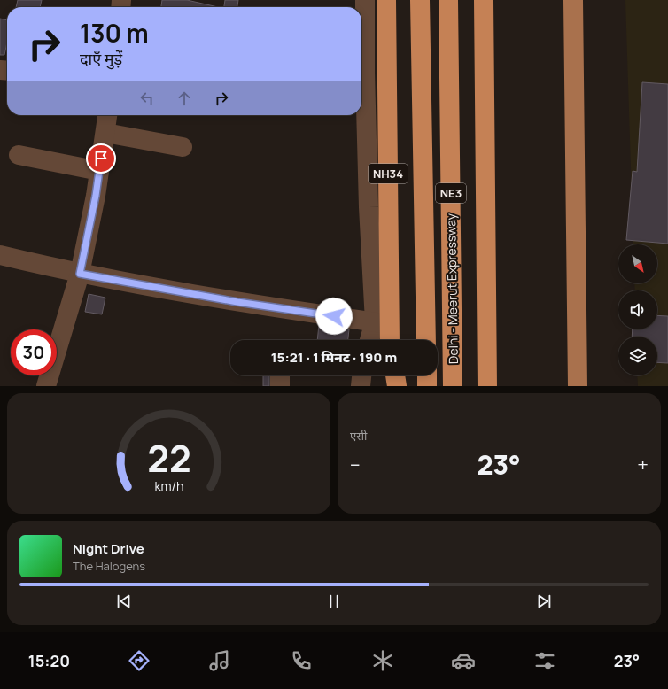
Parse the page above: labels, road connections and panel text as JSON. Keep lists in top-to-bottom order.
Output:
{
  "streets": {
    "highway": ["NH34", "NE3", "Delhi - Meerut Expressway"]
  },
  "north": "bottom right",
  "page": {
    "turn": ["130 m", "दाएँ मुड़ें"],
    "limit": "30",
    "trip": "15:21 · 1 मिनट · 190 m",
    "tile": "एसी",
    "heat": ["−", "23°", "+"],
    "song": ["Night Drive", "The Halogens"],
    "tabs": ["15:20", "23°"],
    "gauge": ["22", "km/h"]
  }
}
